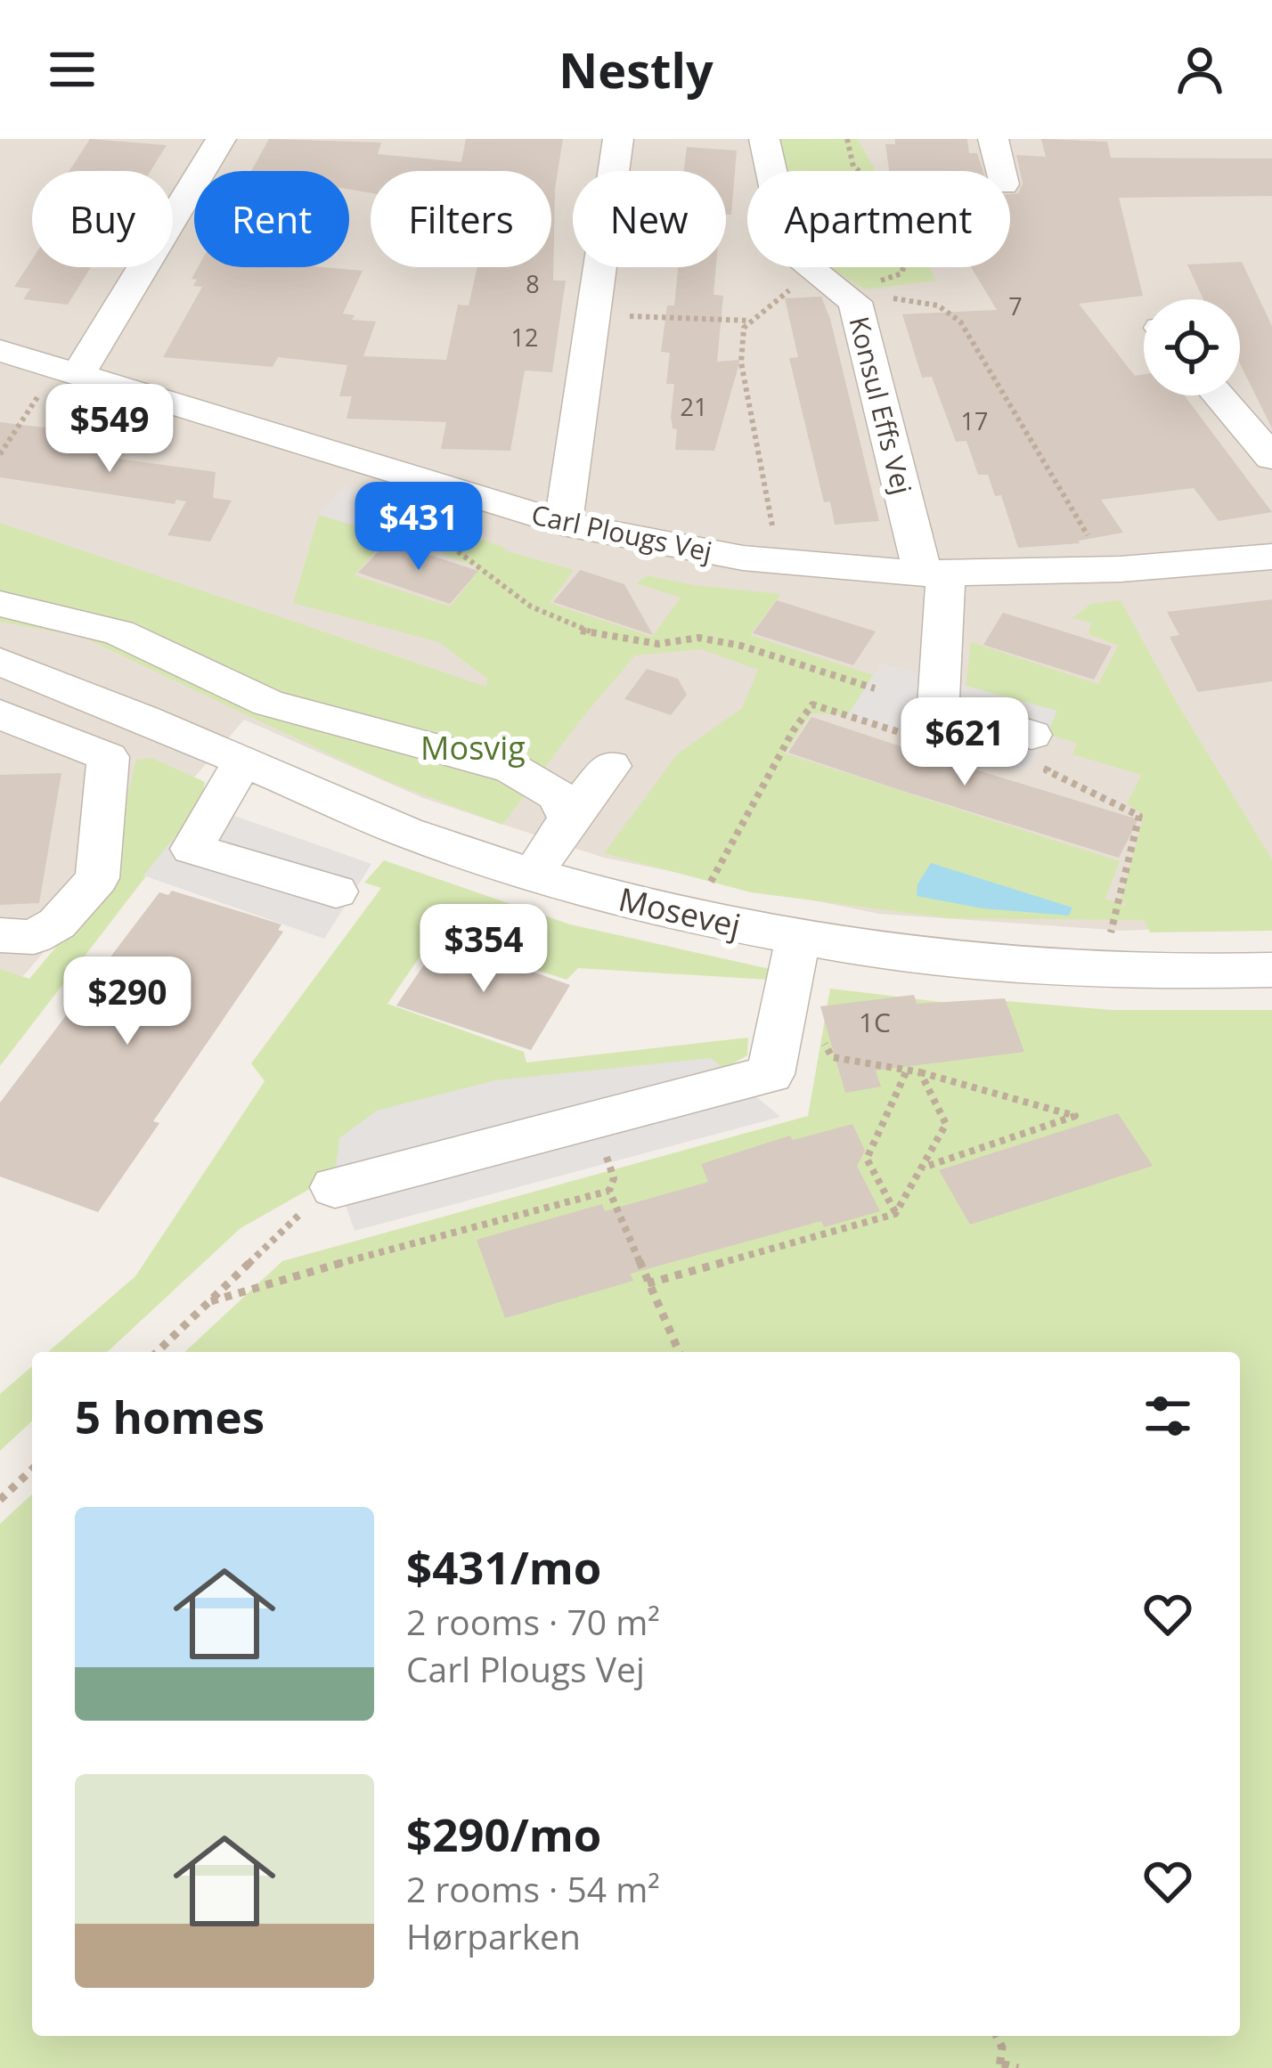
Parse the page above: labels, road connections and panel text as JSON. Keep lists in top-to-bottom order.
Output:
{
  "streets": {
    "street": ["Konsul Effs Vej", "Carl Plougs Vej", "Mosevej"]
  },
  "crossings": [
    ["Konsul Effs Vej", "Carl Plougs Vej"]
  ],
  "parks": ["Mosvig"],
  "house_numbers": [
    "8",
    "7",
    "12",
    "21",
    "17",
    "1C"
  ],
  "page": {
    "header": "Nestly",
    "chip": [
      "Buy",
      "Rent",
      "Filters",
      "New",
      "Apartment"
    ],
    "price": [
      "$549",
      "$431",
      "$621",
      "$354",
      "$290"
    ],
    "heading": "5 homes",
    "list": [
      {
        "name": "$431/mo",
        "note": "2 rooms · 70 m² · Carl Plougs Vej"
      },
      {
        "name": "$290/mo",
        "note": "2 rooms · 54 m² · Hørparken"
      }
    ]
  }
}
